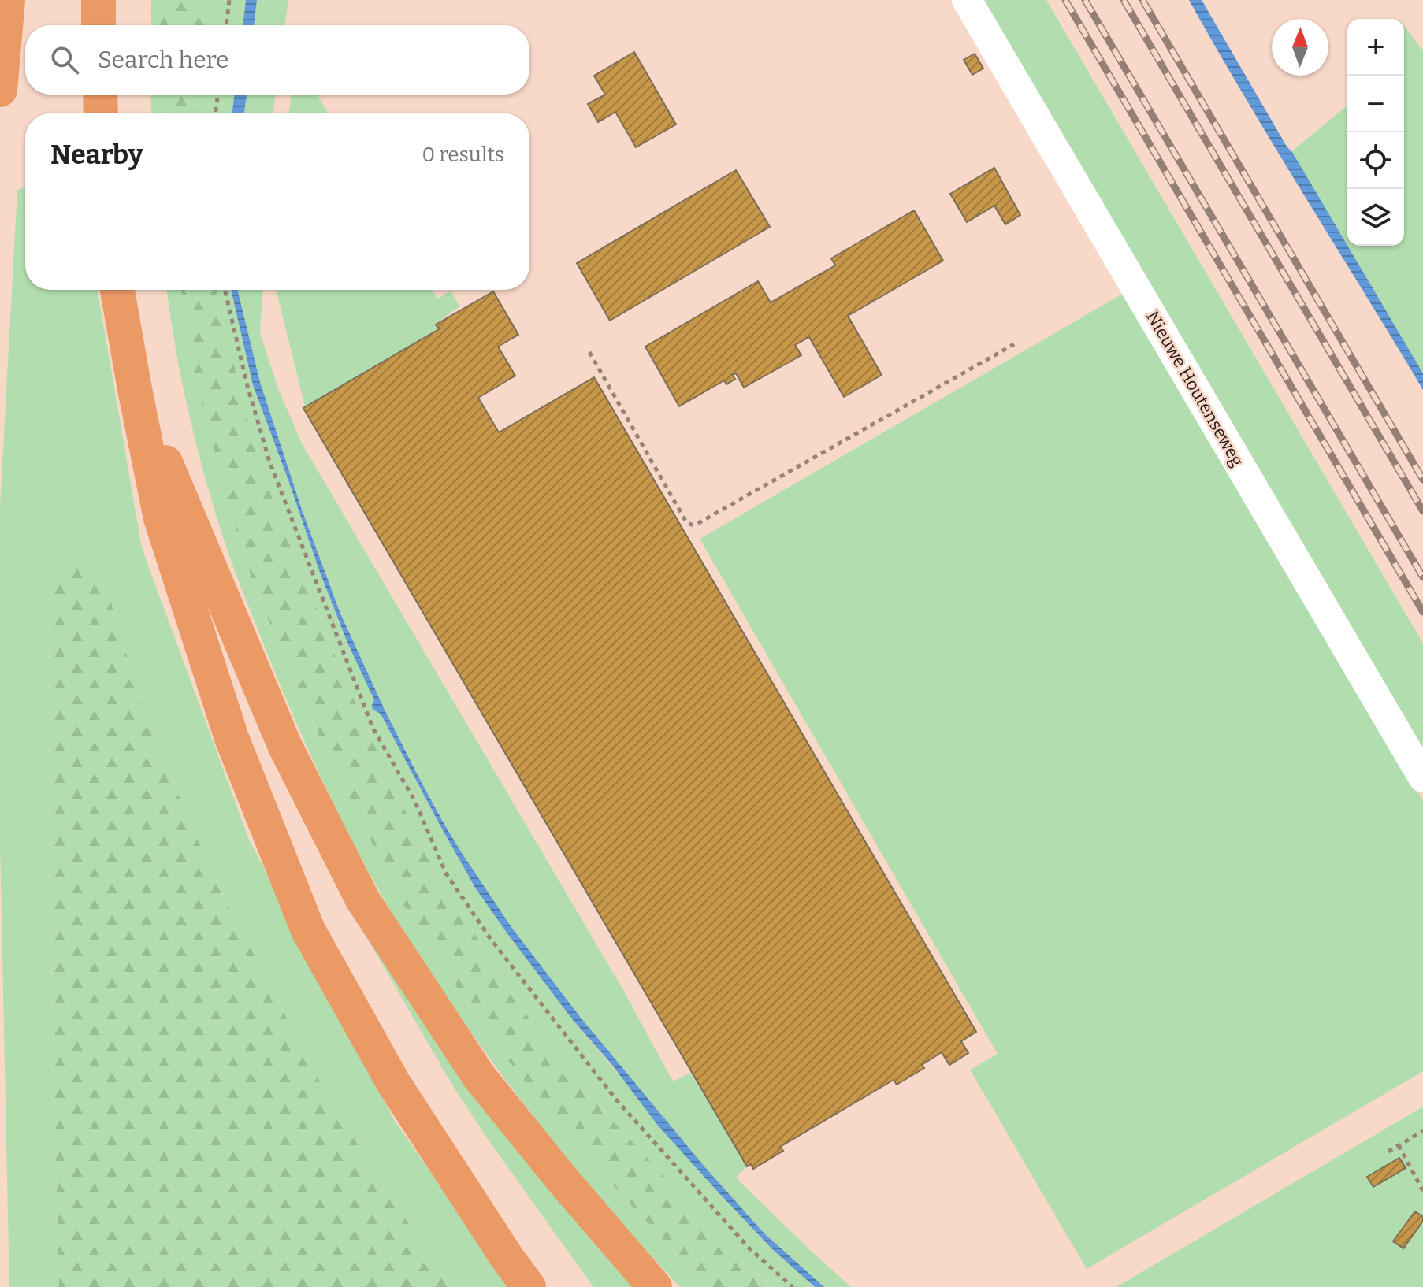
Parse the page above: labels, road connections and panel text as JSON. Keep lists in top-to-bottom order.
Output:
{
  "streets": {
    "street": ["Nieuwe Houtenseweg"]
  },
  "north": "top",
  "page": {
    "map_buttons": ["+", "−"],
    "search": "Search here",
    "heading": ["Nearby", "0 results"]
  }
}
